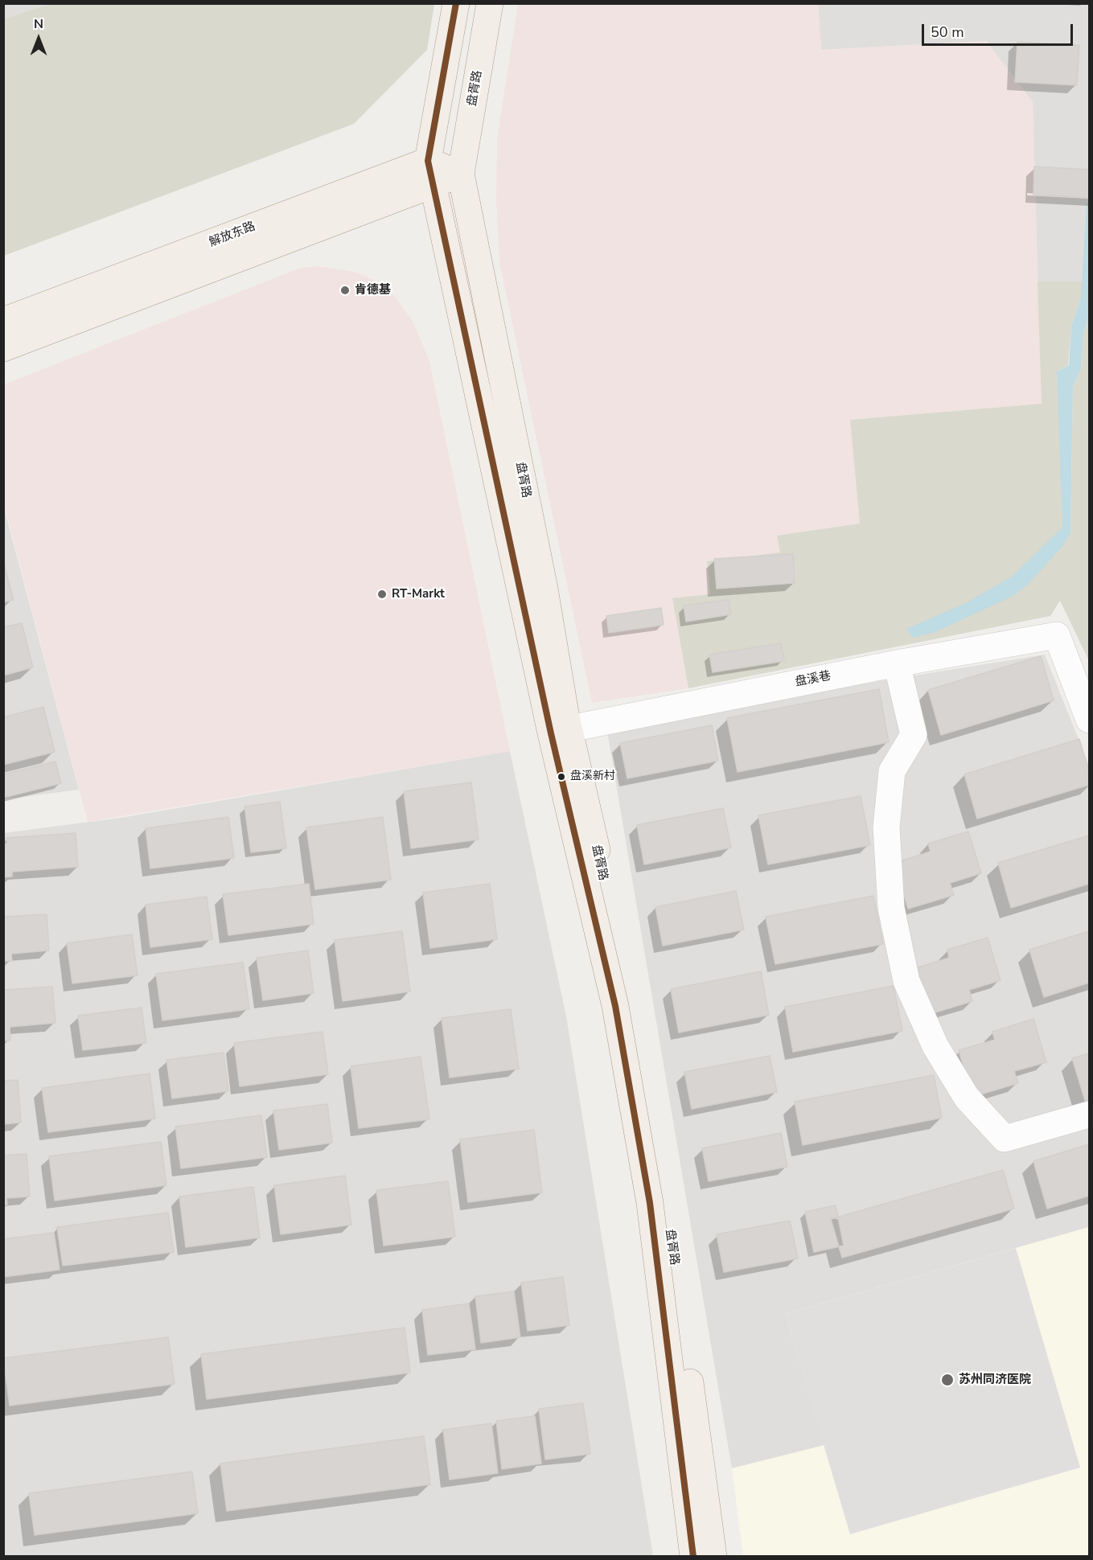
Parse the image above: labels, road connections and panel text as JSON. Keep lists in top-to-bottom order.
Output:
{
  "streets": {
    "main road": ["盘胥路", "解放东路"],
    "street": ["盘溪巷"]
  },
  "crossings": [
    ["盘胥路", "解放东路"],
    ["盘胥路", "盘溪巷"]
  ],
  "places": [
    "肯德基",
    "RT-Markt",
    "盘溪新村",
    "苏州同济医院"
  ],
  "scale_bar": "50 m",
  "north": "top"
}
